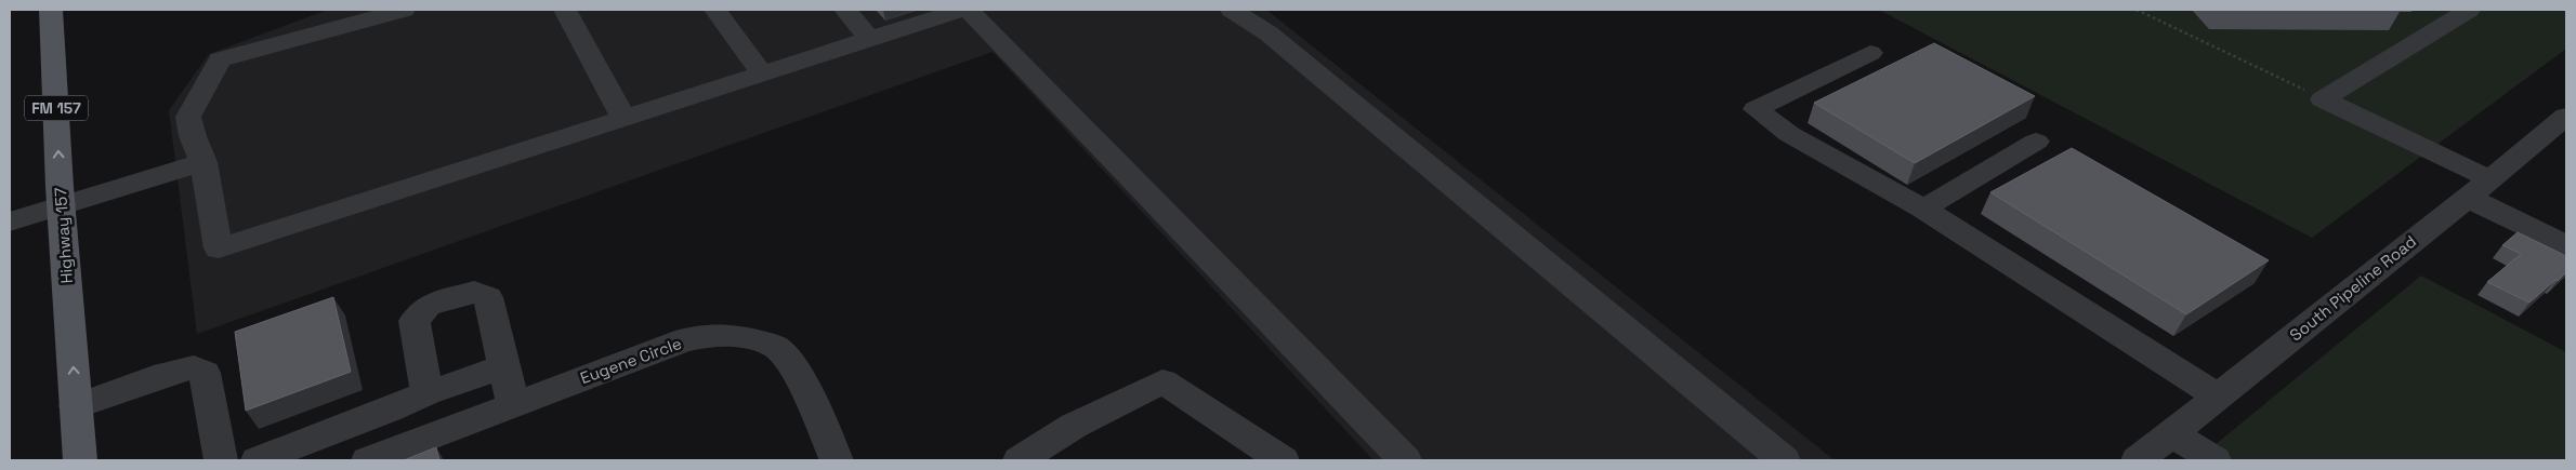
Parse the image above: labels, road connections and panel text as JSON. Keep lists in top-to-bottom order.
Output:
{
  "streets": {
    "main road": ["FM 157", "Highway 157"],
    "street": ["South Pipeline Road", "Eugene Circle"]
  },
  "one_way": ["Highway 157"]
}
